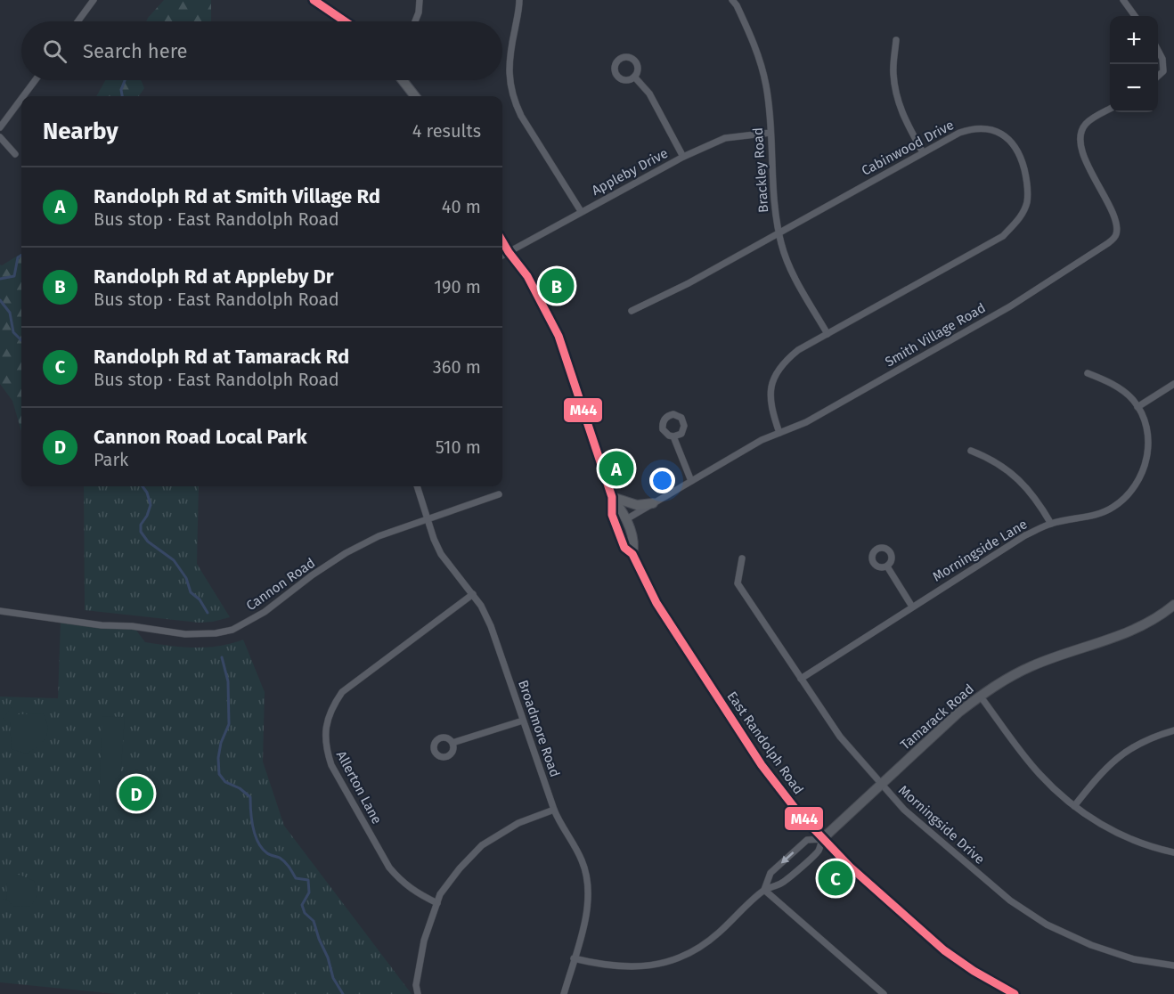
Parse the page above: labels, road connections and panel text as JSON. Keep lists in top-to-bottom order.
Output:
{
  "streets": {
    "main road": ["East Randolph Road"],
    "street": [
      "Cabinwood Drive",
      "Brackley Road",
      "Appleby Drive",
      "Smith Village Road",
      "Morningside Lane",
      "Cannon Road",
      "Tamarack Road",
      "Broadmore Road",
      "Allerton Lane",
      "Morningside Drive"
    ]
  },
  "crossings": [
    ["Cabinwood Drive", "Brackley Road"],
    ["Cabinwood Drive", "Smith Village Road"],
    ["Brackley Road", "Appleby Drive"],
    ["Appleby Drive", "East Randolph Road"],
    ["Smith Village Road", "East Randolph Road"],
    ["Morningside Lane", "Morningside Drive"],
    ["Cannon Road", "Broadmore Road"],
    ["Tamarack Road", "Broadmore Road"],
    ["Tamarack Road", "East Randolph Road"],
    ["Tamarack Road", "Morningside Drive"],
    ["Broadmore Road", "Allerton Lane"]
  ],
  "lines": ["transit line M44"],
  "page": {
    "map_buttons": ["+", "−"],
    "search": "Search here",
    "heading": ["Nearby", "4 results"],
    "list": [
      {
        "mark": "A",
        "name": "Randolph Rd at Smith Village Rd",
        "note": "Bus stop · East Randolph Road",
        "value": "40 m"
      },
      {
        "mark": "B",
        "name": "Randolph Rd at Appleby Dr",
        "note": "Bus stop · East Randolph Road",
        "value": "190 m"
      },
      {
        "mark": "C",
        "name": "Randolph Rd at Tamarack Rd",
        "note": "Bus stop · East Randolph Road",
        "value": "360 m"
      },
      {
        "mark": "D",
        "name": "Cannon Road Local Park",
        "note": "Park",
        "value": "510 m"
      }
    ],
    "pins": [
      "B",
      "A",
      "D",
      "C"
    ]
  }
}
